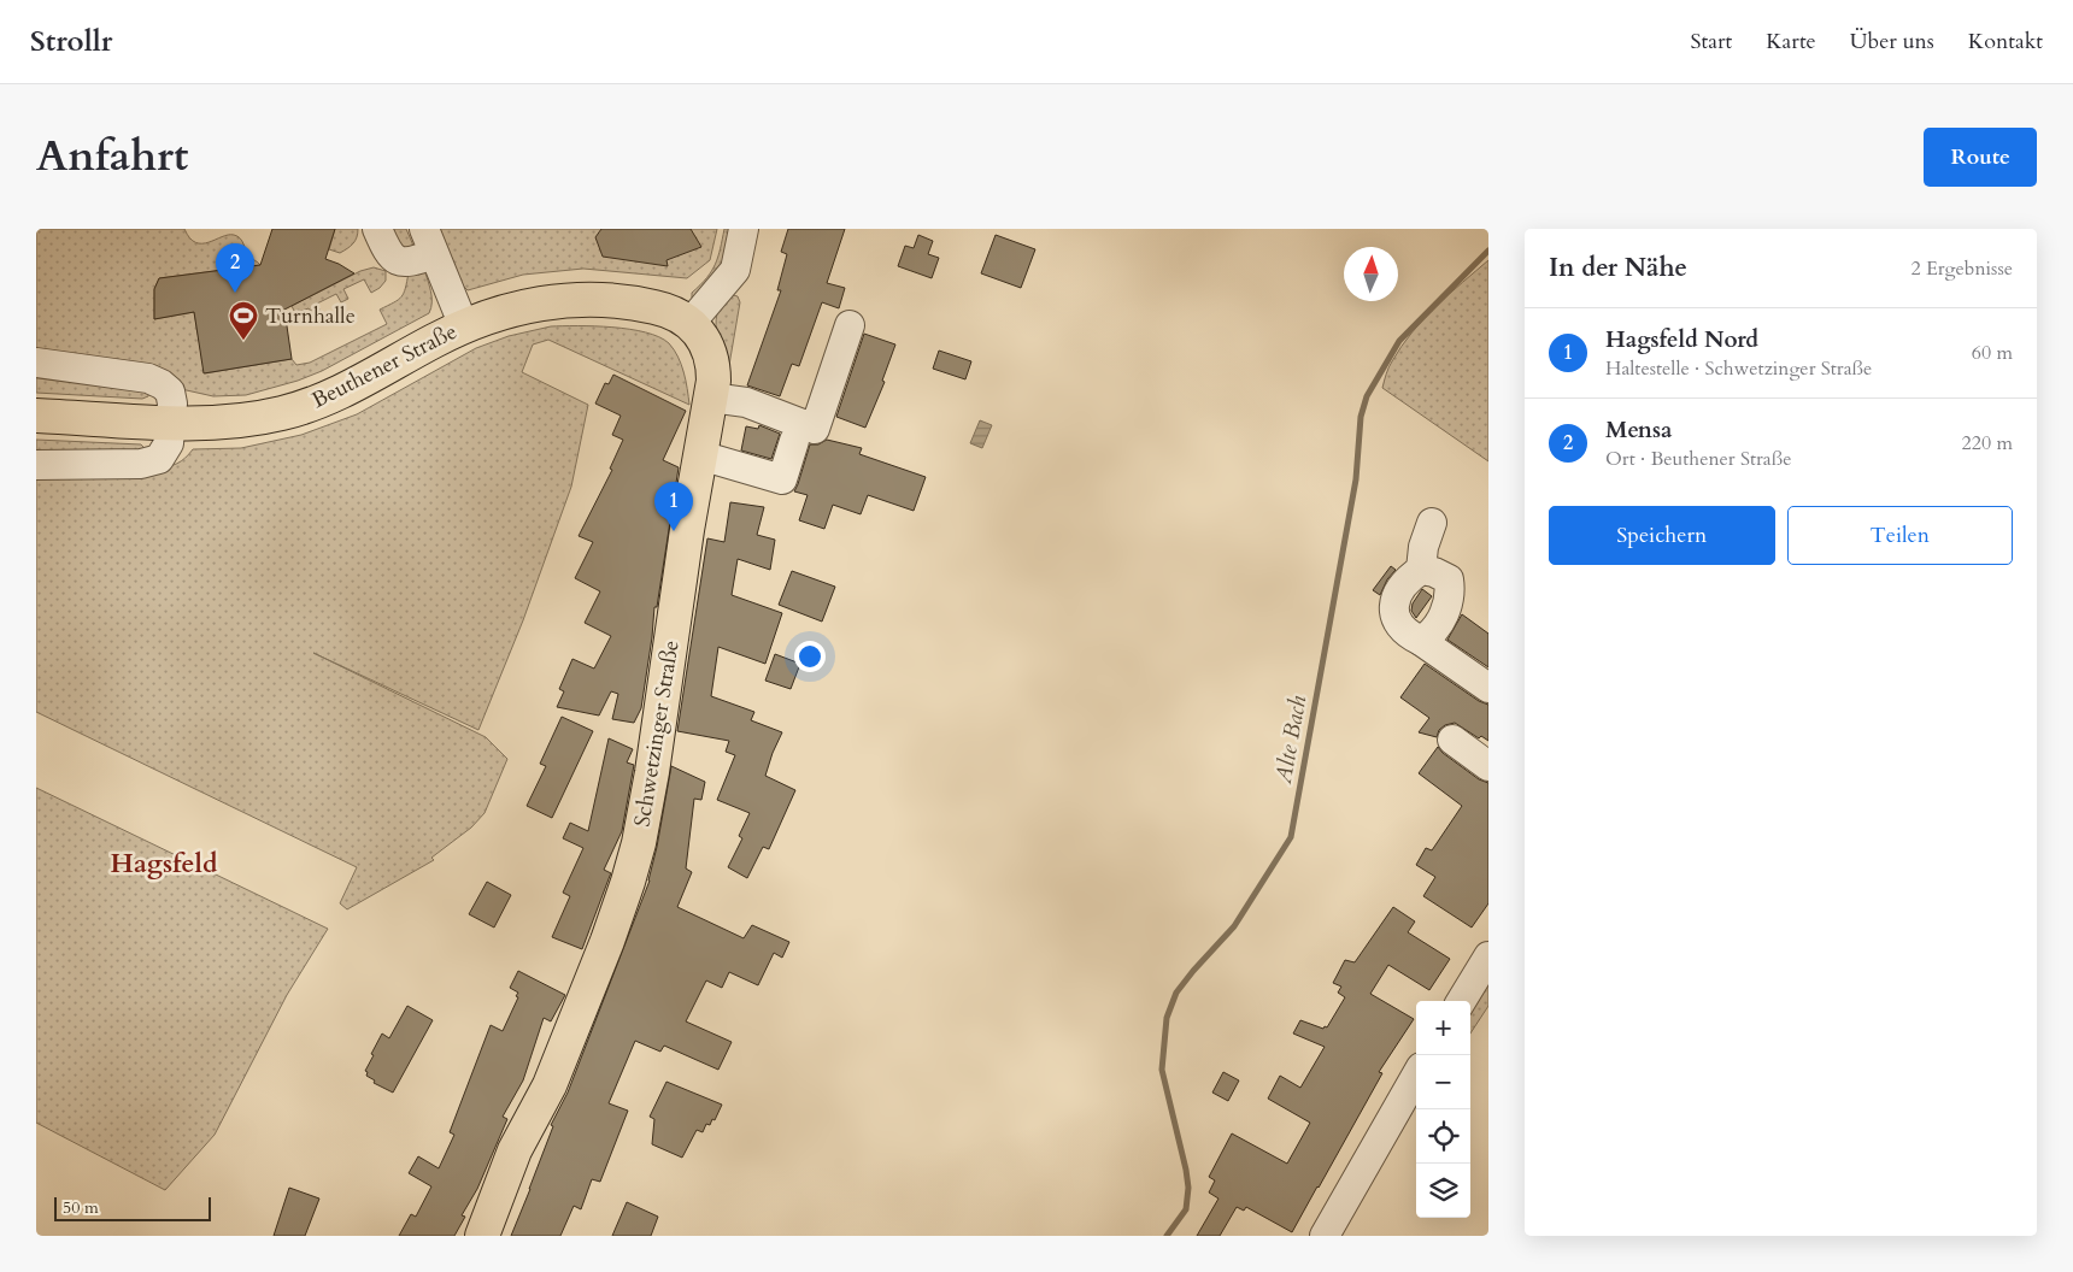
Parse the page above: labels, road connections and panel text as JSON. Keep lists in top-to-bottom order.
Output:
{
  "streets": {
    "main road": ["Beuthener Straße", "Schwetzinger Straße"]
  },
  "crossings": [
    ["Beuthener Straße", "Schwetzinger Straße"]
  ],
  "districts": ["Hagsfeld"],
  "water": ["Alte Bach"],
  "places": {
    "sports": ["Turnhalle"]
  },
  "scale_bar": "50 m",
  "north": "top",
  "page": {
    "header": "Strollr",
    "nav": [
      "Start",
      "Karte",
      "Über uns",
      "Kontakt"
    ],
    "title": "Anfahrt",
    "buttons": [
      "Route",
      ["Speichern", "Teilen"]
    ],
    "heading": ["In der Nähe", "2 Ergebnisse"],
    "pins": ["2", "1"],
    "list": [
      {
        "mark": "1",
        "name": "Hagsfeld Nord",
        "note": "Haltestelle · Schwetzinger Straße",
        "value": "60 m"
      },
      {
        "mark": "2",
        "name": "Mensa",
        "note": "Ort · Beuthener Straße",
        "value": "220 m"
      }
    ],
    "map_buttons": ["+", "−"],
    "scale": "50 m"
  }
}
